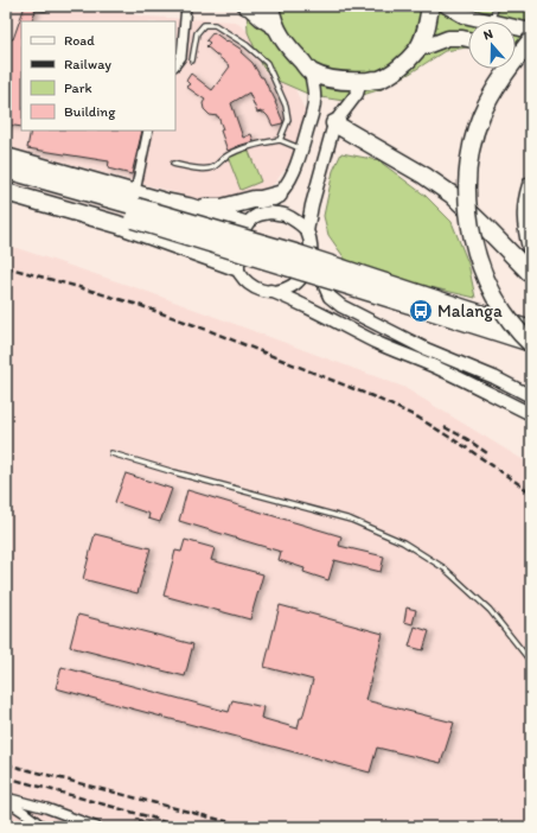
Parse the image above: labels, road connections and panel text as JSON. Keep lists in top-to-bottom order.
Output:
{
  "places": {
    "bus stop": ["Malanga"]
  },
  "legend": [
    "Road",
    "Railway",
    "Park",
    "Building"
  ],
  "north": "top"
}
